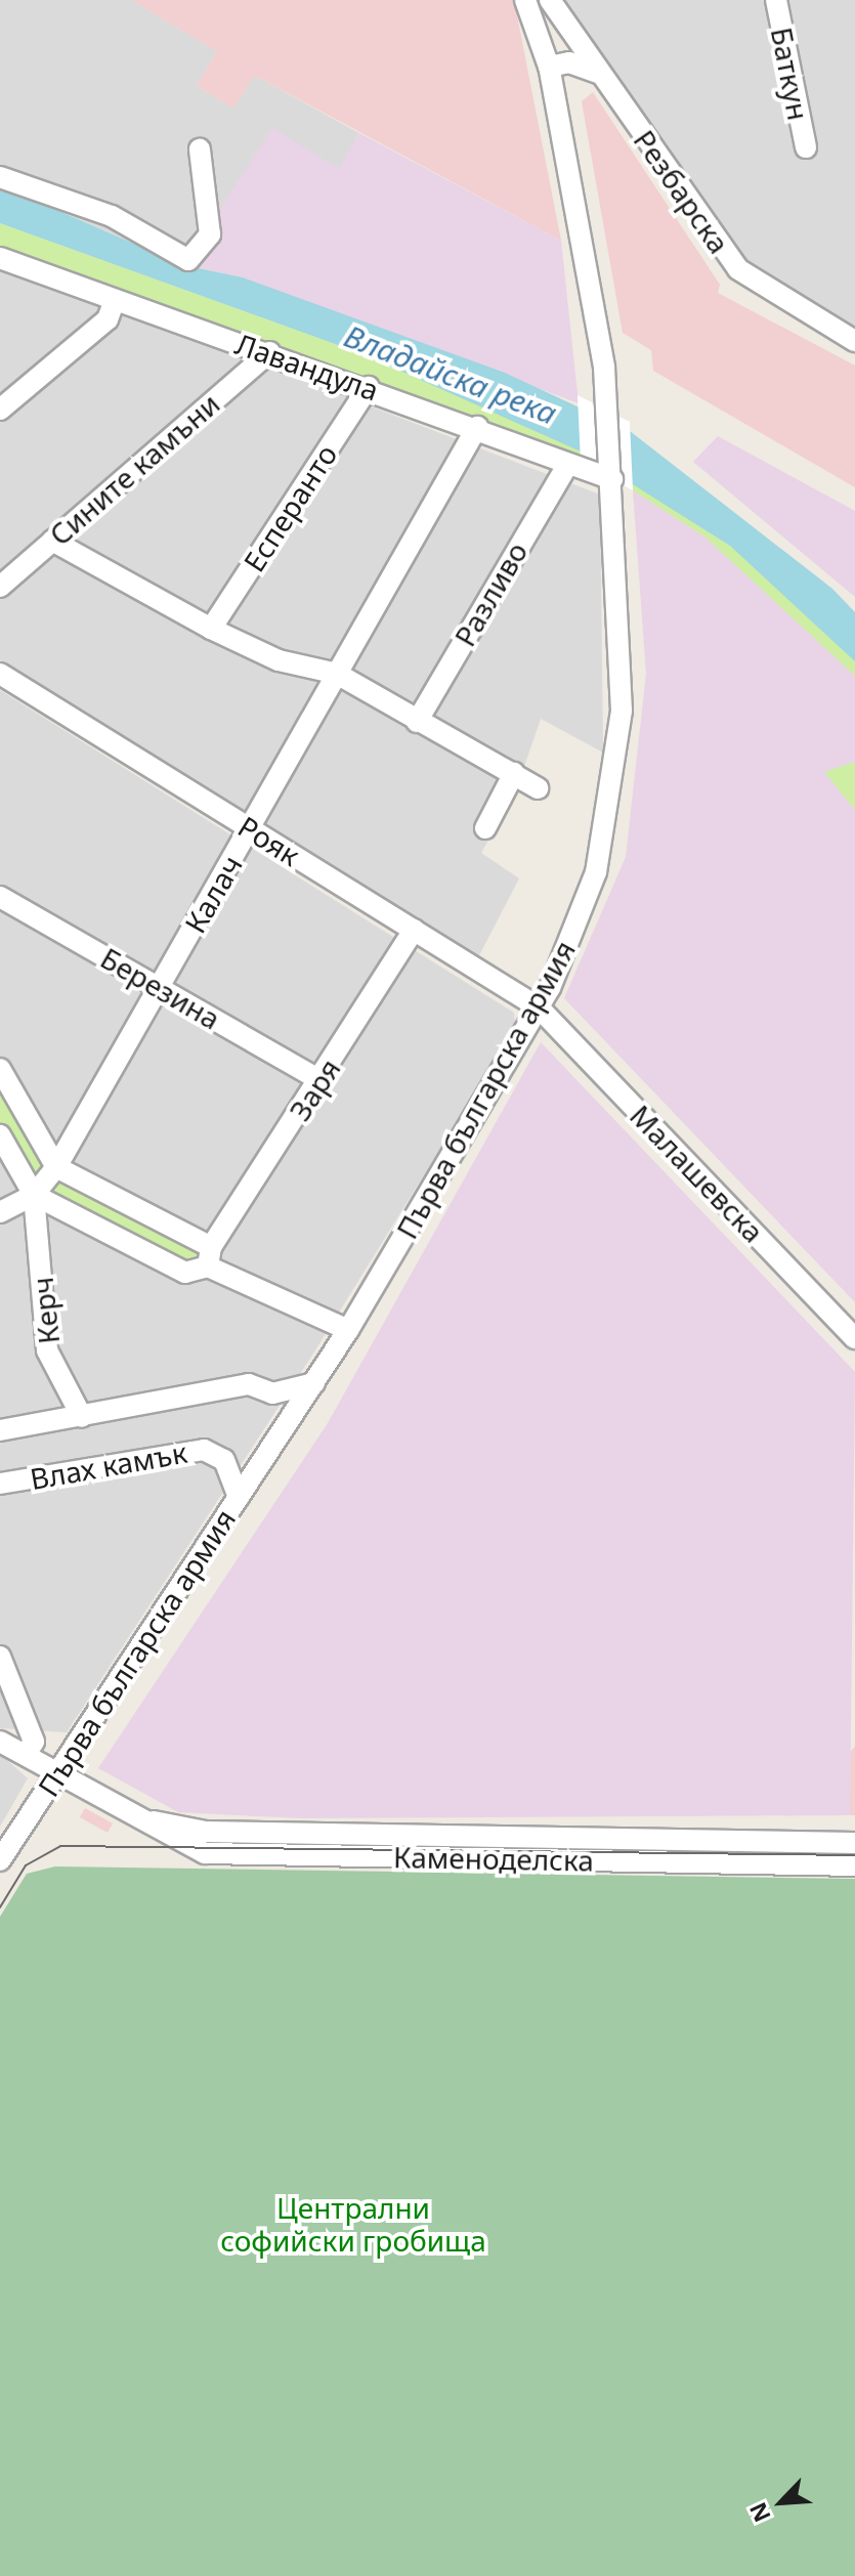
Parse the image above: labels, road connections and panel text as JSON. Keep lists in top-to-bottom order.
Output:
{
  "streets": {
    "street": [
      "Баткун",
      "Резбарска",
      "Лавандула",
      "Сините камъни",
      "Есперанто",
      "Разливо",
      "Рояк",
      "Калач",
      "Березина",
      "Заря",
      "Първа българска армия",
      "Малашевска",
      "Керч",
      "Влах камък",
      "Каменоделска"
    ]
  },
  "crossings": [
    ["Лавандула", "Сините камъни"],
    ["Лавандула", "Есперанто"],
    ["Лавандула", "Разливо"],
    ["Лавандула", "Калач"],
    ["Лавандула", "Първа българска армия"],
    ["Рояк", "Калач"],
    ["Рояк", "Заря"],
    ["Рояк", "Първа българска армия"],
    ["Рояк", "Малашевска"],
    ["Калач", "Березина"],
    ["Калач", "Керч"],
    ["Березина", "Заря"],
    ["Първа българска армия", "Малашевска"],
    ["Първа българска армия", "Влах камък"],
    ["Първа българска армия", "Каменоделска"],
    ["Керч", "Влах камък"]
  ],
  "water": ["Владайска река"],
  "parks": ["Централни софийски гробища"],
  "north": "bottom left"
}
